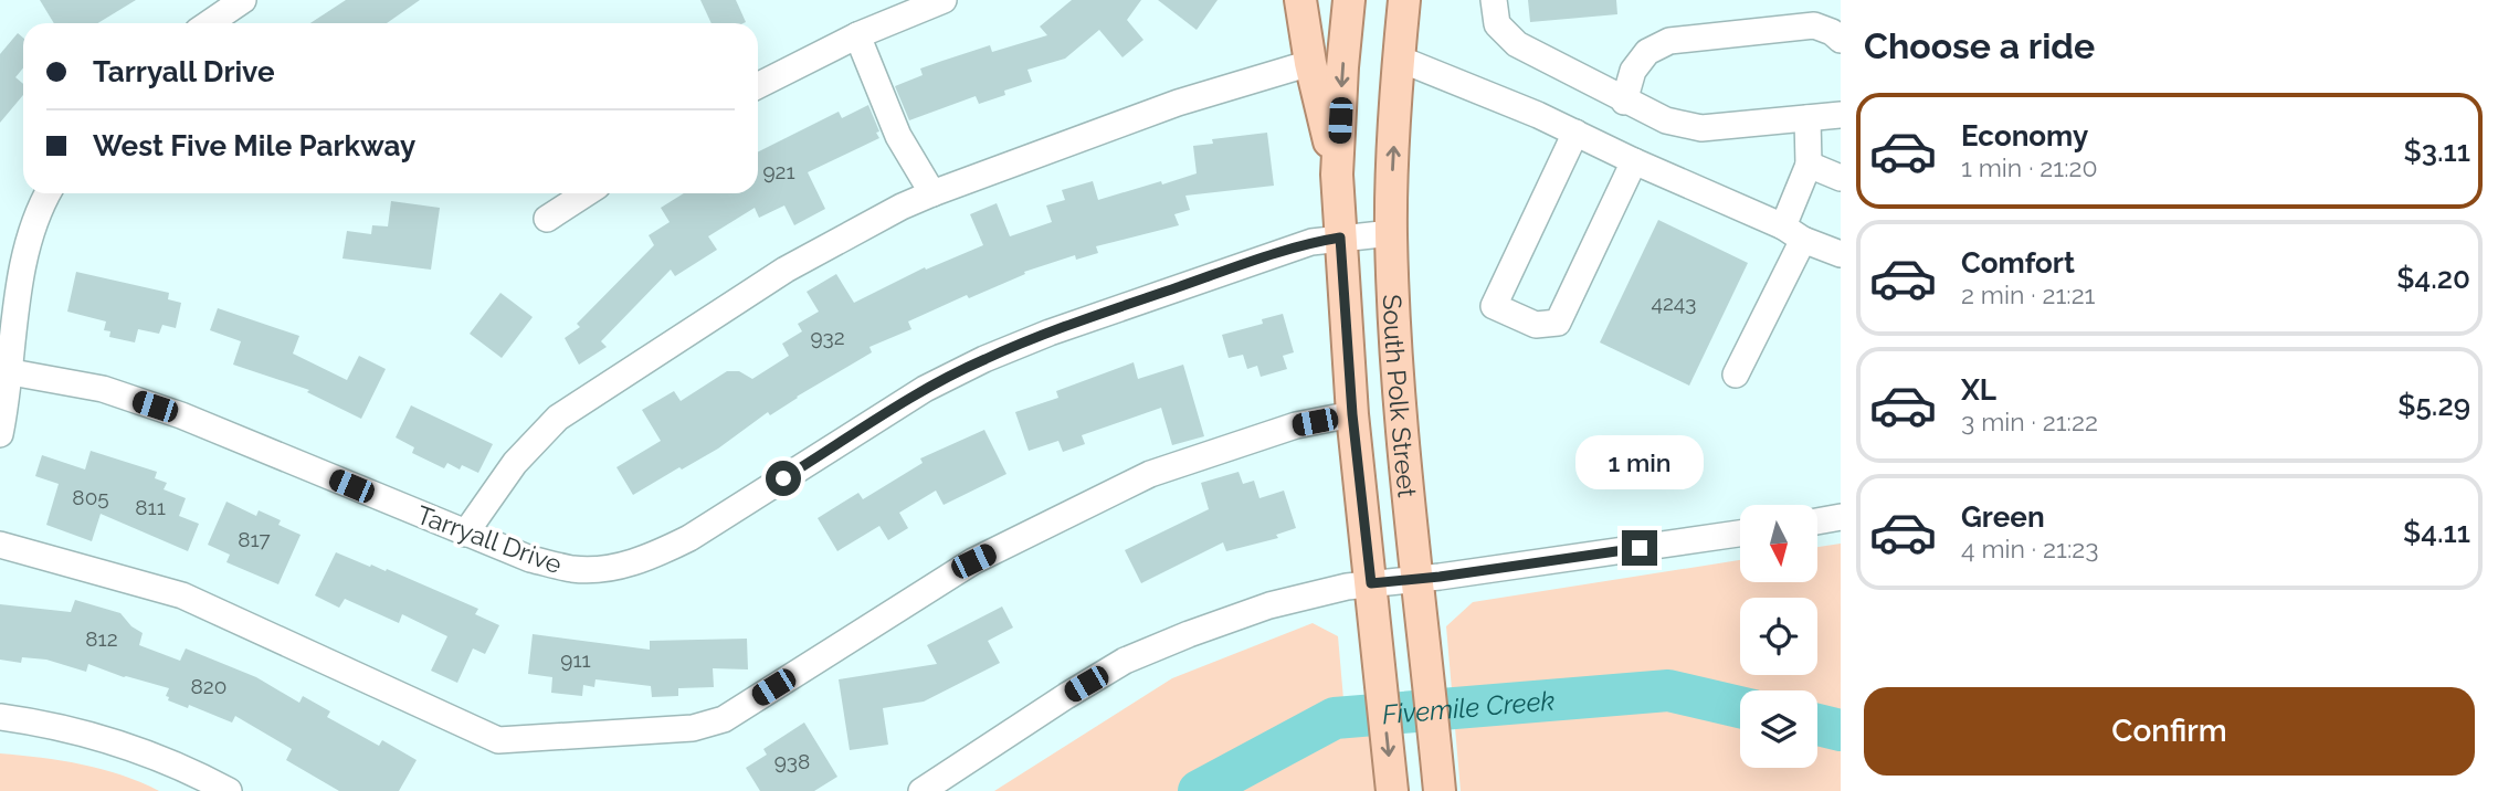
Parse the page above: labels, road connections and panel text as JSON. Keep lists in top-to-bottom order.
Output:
{
  "streets": {
    "main road": ["South Polk Street"],
    "street": ["Tarryall Drive"]
  },
  "crossings": [
    ["South Polk Street", "Tarryall Drive"]
  ],
  "water": ["Fivemile Creek"],
  "house_numbers": [
    "921",
    "4243",
    "932",
    "805",
    "811",
    "817",
    "812",
    "911",
    "820",
    "938"
  ],
  "north": "bottom",
  "page": {
    "heading": "Choose a ride",
    "banner": ["Tarryall Drive", "West Five Mile Parkway"],
    "list": [
      {
        "name": "Economy",
        "note": "1 min · 21:20",
        "value": "$3.11"
      },
      {
        "name": "Comfort",
        "note": "2 min · 21:21",
        "value": "$4.20"
      },
      {
        "name": "XL",
        "note": "3 min · 21:22",
        "value": "$5.29"
      },
      {
        "name": "Green",
        "note": "4 min · 21:23",
        "value": "$4.11"
      }
    ],
    "bubble": "1 min",
    "buttons": "Confirm"
  }
}
